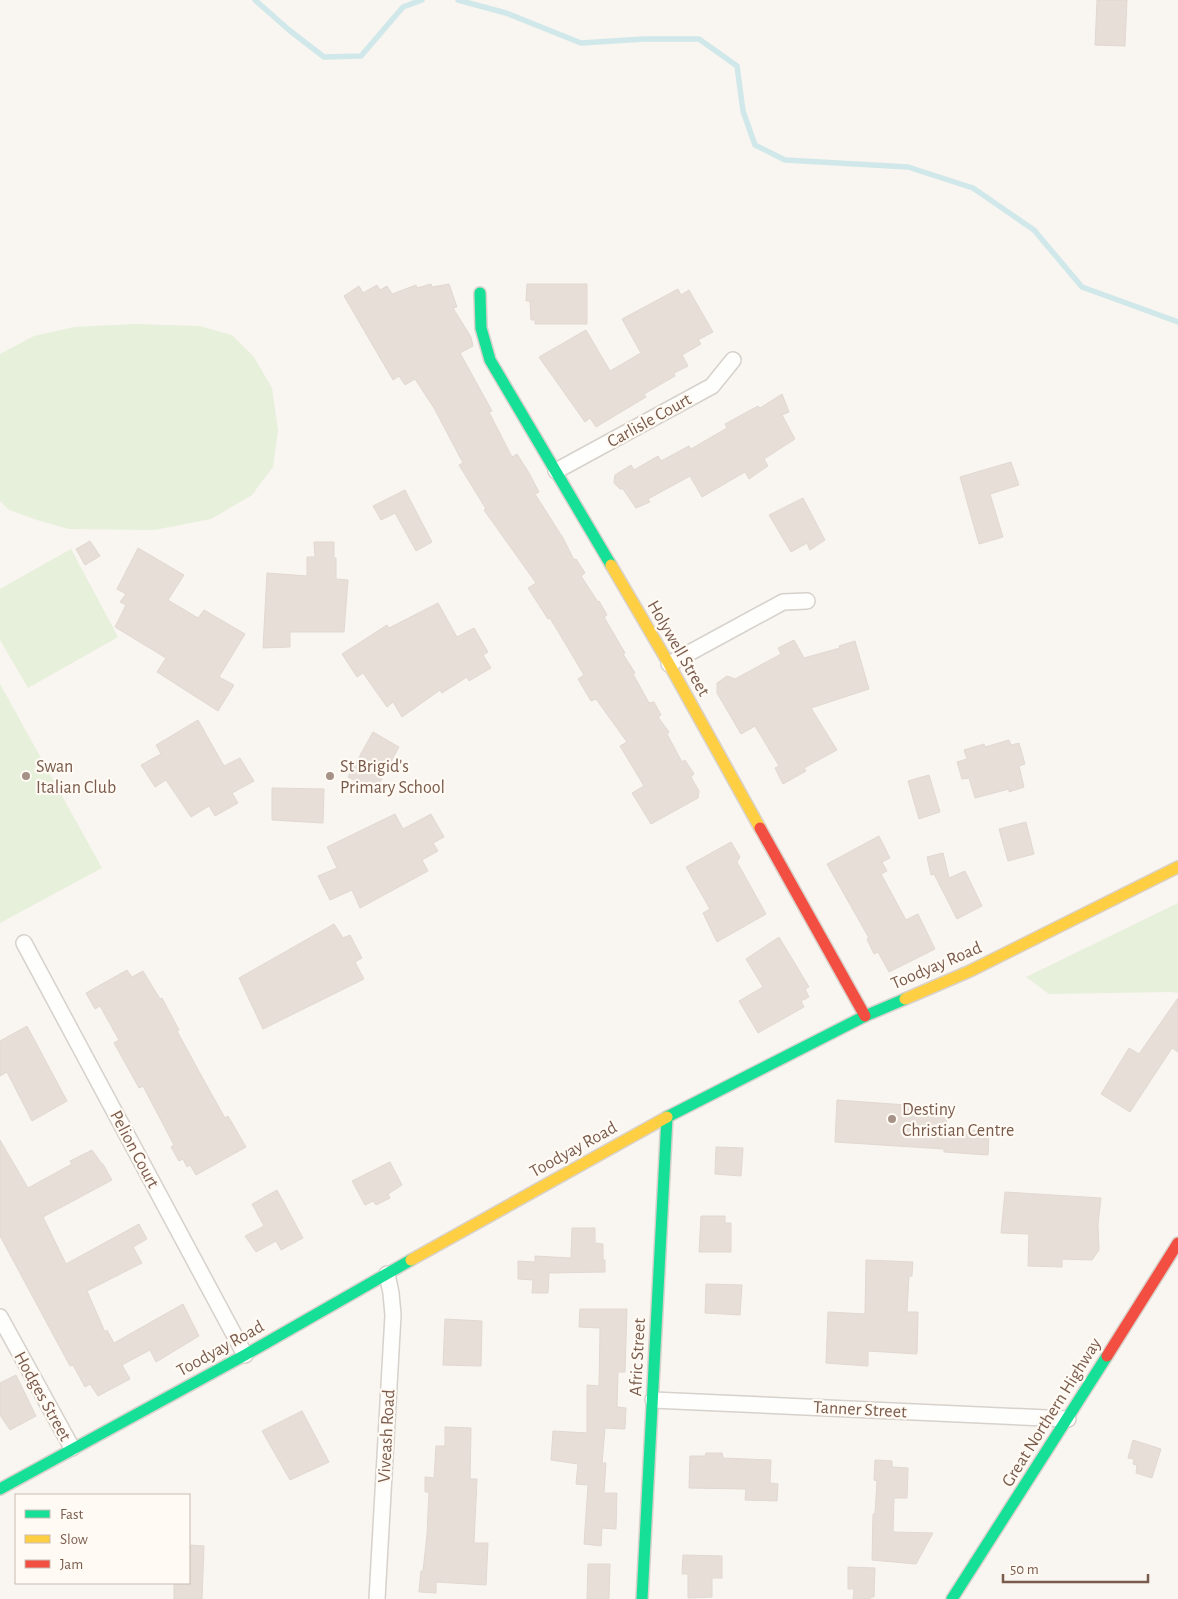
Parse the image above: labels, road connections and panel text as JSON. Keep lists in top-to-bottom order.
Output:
{
  "streets": {
    "main road": [
      "Holywell Street",
      "Toodyay Road",
      "Afric Street",
      "Great Northern Highway"
    ],
    "street": [
      "Carlisle Court",
      "Pelion Court",
      "Hodges Street",
      "Tanner Street",
      "Viveash Road"
    ]
  },
  "crossings": [
    ["Carlisle Court", "Holywell Street"],
    ["Holywell Street", "Toodyay Road"],
    ["Toodyay Road", "Pelion Court"],
    ["Toodyay Road", "Afric Street"],
    ["Toodyay Road", "Hodges Street"],
    ["Toodyay Road", "Viveash Road"],
    ["Afric Street", "Tanner Street"],
    ["Tanner Street", "Great Northern Highway"]
  ],
  "places": ["Swan Italian Club", "St Brigid's Primary School", "Destiny Christian Centre"],
  "legend": ["Fast", "Slow", "Jam"],
  "scale_bar": "50 m"
}
